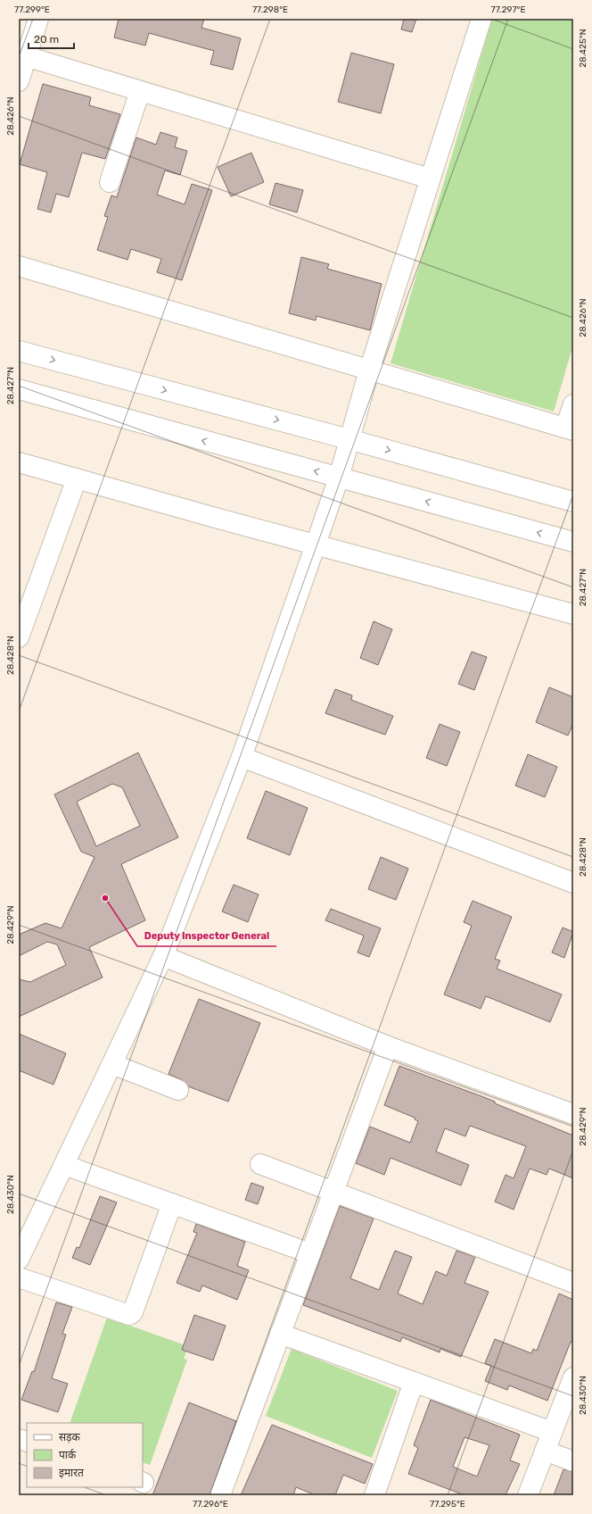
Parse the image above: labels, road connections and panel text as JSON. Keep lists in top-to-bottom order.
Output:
{
  "places": ["Deputy Inspector General"],
  "legend": ["सड़क", "पार्क", "इमारत"],
  "scale_bar": "20 m",
  "coordinates": [
    "77.299°E",
    "77.298°E",
    "77.297°E",
    "28.425°N",
    "28.426°N",
    "28.427°N",
    "28.428°N",
    "28.429°N",
    "28.430°N",
    "77.296°E",
    "77.295°E"
  ]
}
